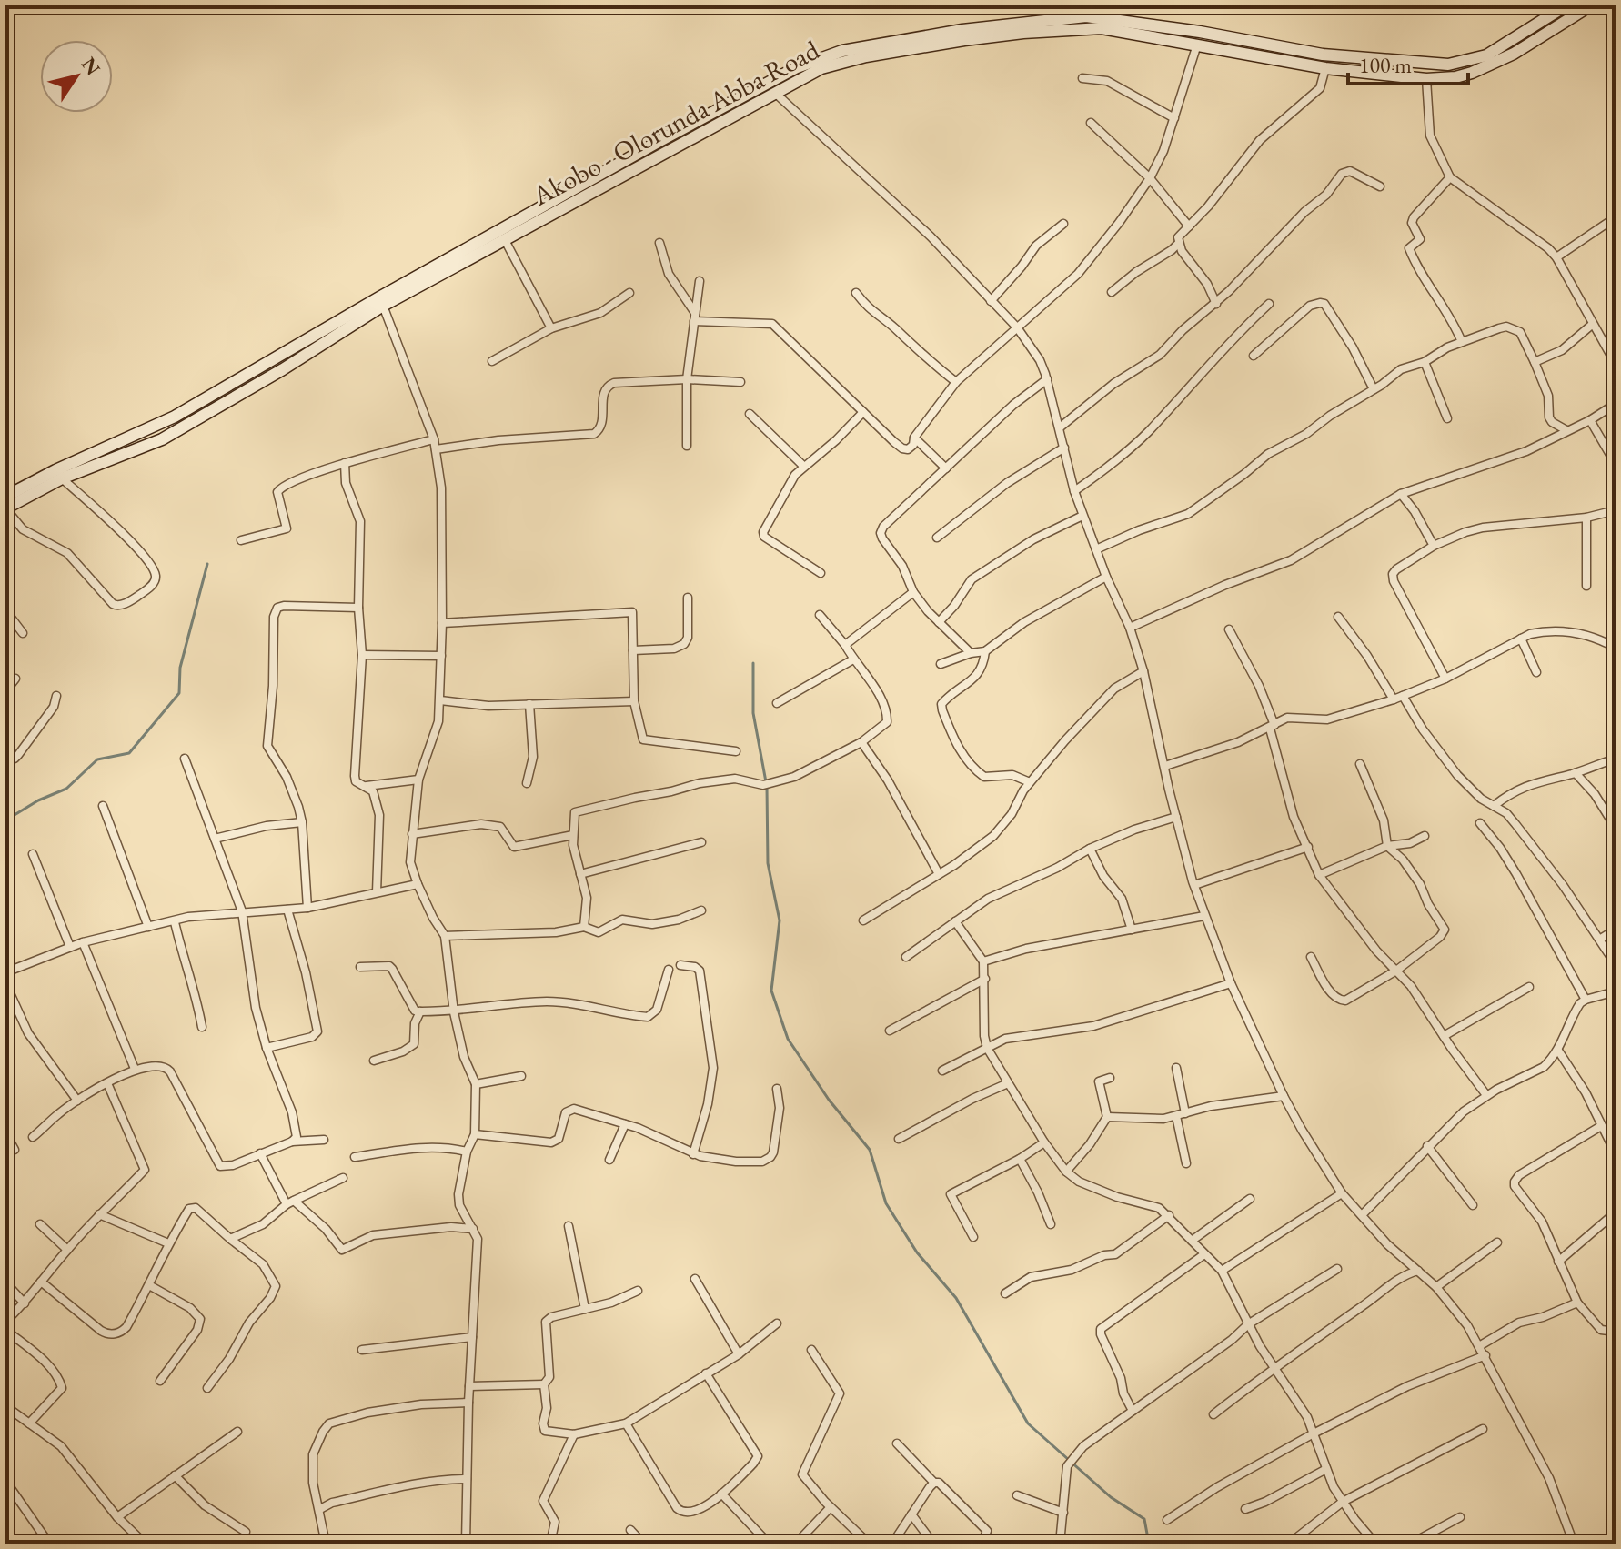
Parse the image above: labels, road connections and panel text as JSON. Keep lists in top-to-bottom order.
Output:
{
  "streets": {
    "main road": ["Akobo - Olorunda Abba Road"]
  },
  "scale_bar": "100 m",
  "north": "top right"
}
